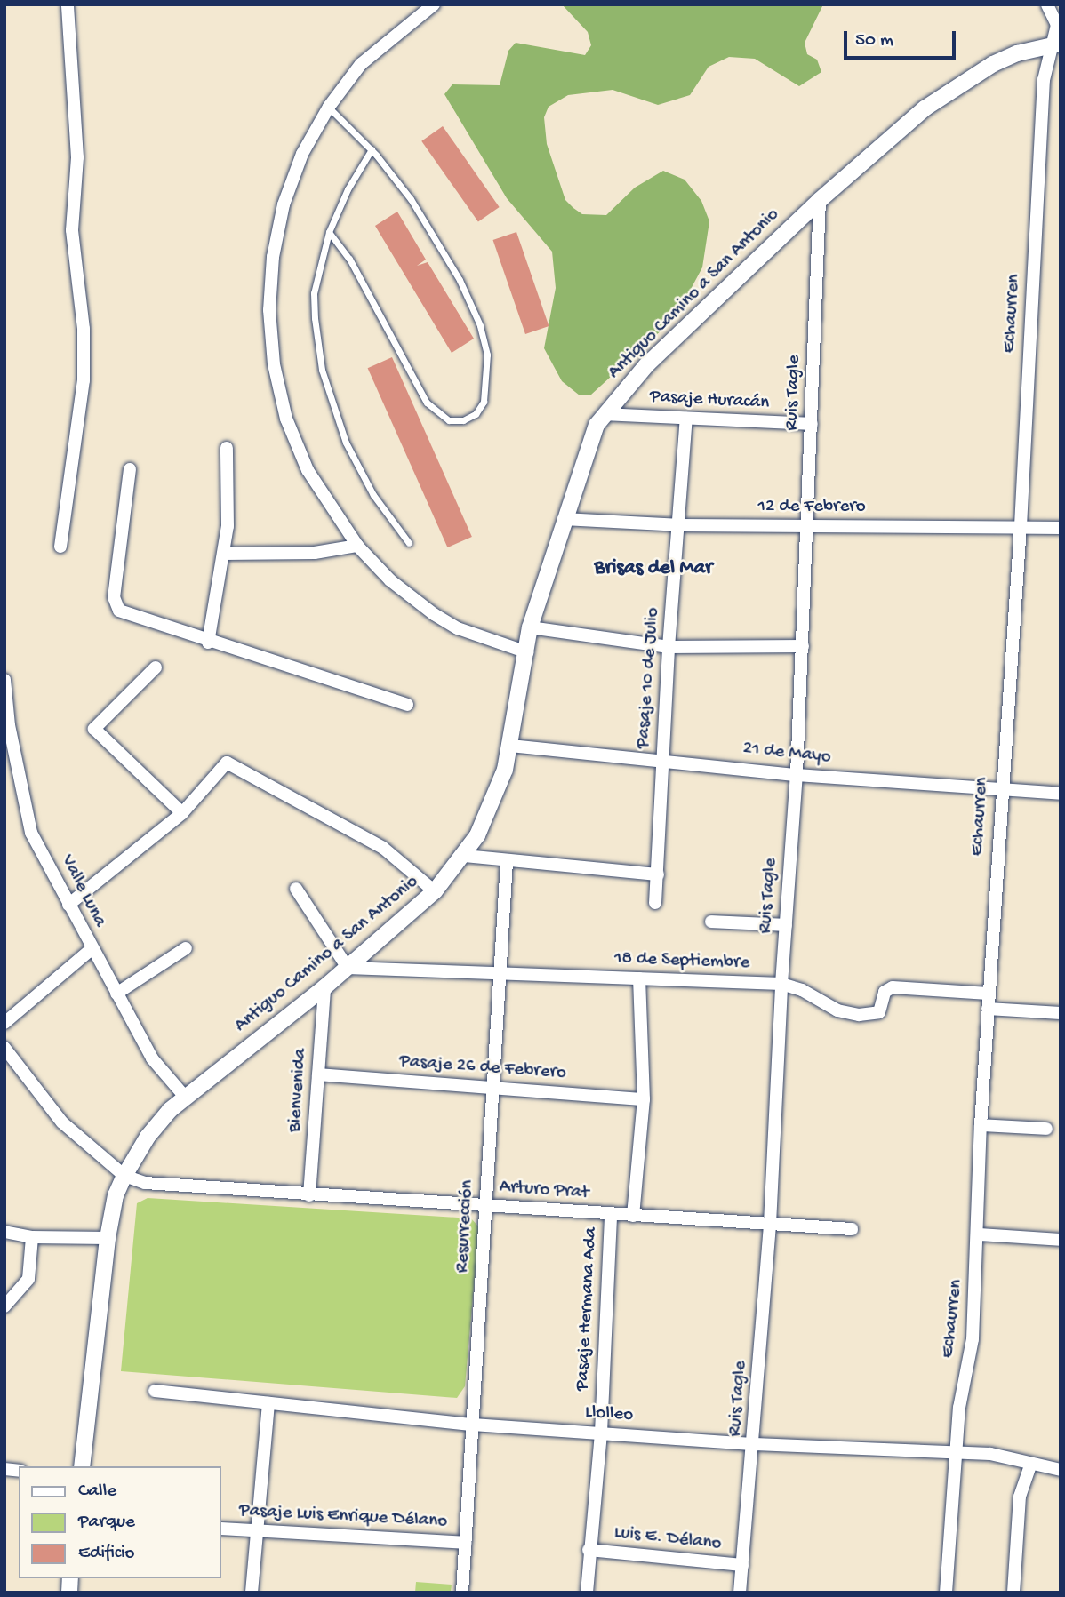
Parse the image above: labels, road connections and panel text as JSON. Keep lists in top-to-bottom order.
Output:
{
  "streets": {
    "street": [
      "Antiguo Camino a San Antonio",
      "Echaurren",
      "Ruis Tagle",
      "Pasaje Huracán",
      "12 de Febrero",
      "Pasaje 10 de Julio",
      "21 de Mayo",
      "Valle Luna",
      "18 de Septiembre",
      "Pasaje 26 de Febrero",
      "Bienvenida",
      "Arturo Prat",
      "Resurrección",
      "Pasaje Hermana Ada",
      "Llolleo",
      "Pasaje Luis Enrique Délano",
      "Luis E. Délano"
    ]
  },
  "crossings": [
    ["Antiguo Camino a San Antonio", "Echaurren"],
    ["Antiguo Camino a San Antonio", "Ruis Tagle"],
    ["Antiguo Camino a San Antonio", "Pasaje Huracán"],
    ["Antiguo Camino a San Antonio", "12 de Febrero"],
    ["Antiguo Camino a San Antonio", "21 de Mayo"],
    ["Antiguo Camino a San Antonio", "Valle Luna"],
    ["Antiguo Camino a San Antonio", "18 de Septiembre"],
    ["Antiguo Camino a San Antonio", "Bienvenida"],
    ["Antiguo Camino a San Antonio", "Arturo Prat"],
    ["Echaurren", "12 de Febrero"],
    ["Echaurren", "21 de Mayo"],
    ["Echaurren", "18 de Septiembre"],
    ["Echaurren", "Llolleo"],
    ["Ruis Tagle", "Pasaje Huracán"],
    ["Ruis Tagle", "12 de Febrero"],
    ["Ruis Tagle", "21 de Mayo"],
    ["Ruis Tagle", "18 de Septiembre"],
    ["Ruis Tagle", "Arturo Prat"],
    ["Ruis Tagle", "Llolleo"],
    ["Ruis Tagle", "Luis E. Délano"],
    ["Pasaje Huracán", "Pasaje 10 de Julio"],
    ["12 de Febrero", "Pasaje 10 de Julio"],
    ["Pasaje 10 de Julio", "21 de Mayo"],
    ["18 de Septiembre", "Resurrección"],
    ["Pasaje 26 de Febrero", "Bienvenida"],
    ["Pasaje 26 de Febrero", "Resurrección"],
    ["Bienvenida", "Arturo Prat"],
    ["Arturo Prat", "Resurrección"],
    ["Arturo Prat", "Pasaje Hermana Ada"],
    ["Resurrección", "Llolleo"],
    ["Resurrección", "Pasaje Luis Enrique Délano"],
    ["Pasaje Hermana Ada", "Llolleo"],
    ["Pasaje Hermana Ada", "Luis E. Délano"]
  ],
  "districts": ["Brisas del Mar"],
  "legend": ["Calle", "Parque", "Edificio"],
  "scale_bar": "50 m"
}
